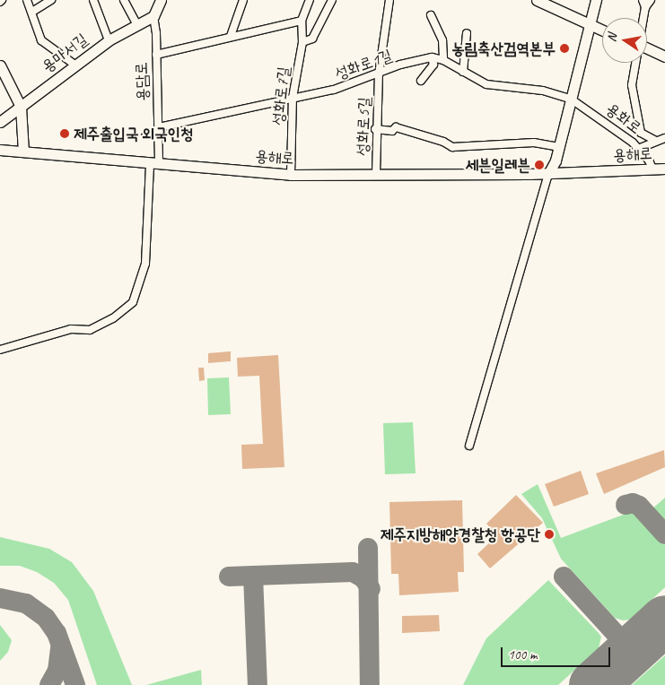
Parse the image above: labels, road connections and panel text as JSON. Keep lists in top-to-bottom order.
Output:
{
  "streets": {
    "main road": ["용마서길", "용담로", "용해로"],
    "street": [
      "성화로1길",
      "성화로7길",
      "용화로",
      "성화로5길"
    ]
  },
  "crossings": [
    ["용마서길", "용담로"],
    ["성화로1길", "용담로"],
    ["성화로1길", "성화로7길"],
    ["성화로1길", "성화로5길"],
    ["용담로", "용해로"],
    ["성화로7길", "용해로"],
    ["용화로", "용해로"],
    ["성화로5길", "용해로"]
  ],
  "places": [
    "농림축산검역본부",
    "제주출입국·외국인청",
    "세븐일레븐",
    "제주지방해양경찰청 항공단"
  ],
  "scale_bar": "100 m",
  "north": "left"
}
